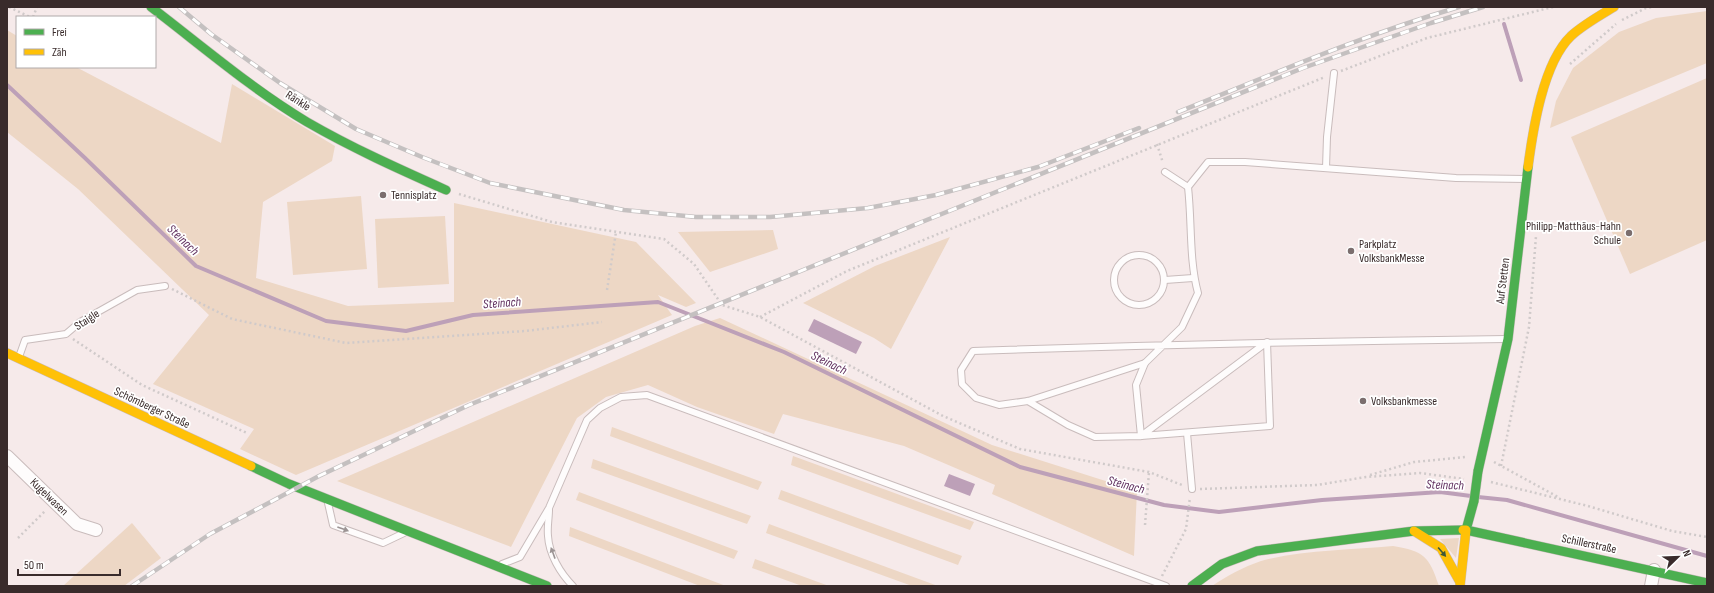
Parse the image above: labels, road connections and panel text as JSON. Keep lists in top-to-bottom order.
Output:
{
  "streets": {
    "street": [
      "Ränkle",
      "Auf Stetten",
      "Schömberger Straße",
      "Kugelwasen",
      "Schillerstraße"
    ],
    "lane": ["Staigle"]
  },
  "crossings": [
    ["Auf Stetten", "Schillerstraße"],
    ["Staigle", "Schömberger Straße"]
  ],
  "water": ["Steinach"],
  "places": [
    "Tennisplatz",
    "Philipp-Matthäus-Hahn Schule",
    "Parkplatz VolksbankMesse",
    "Volksbankmesse"
  ],
  "legend": ["Frei", "Zäh"],
  "scale_bar": "50 m",
  "north": "top right"
}
